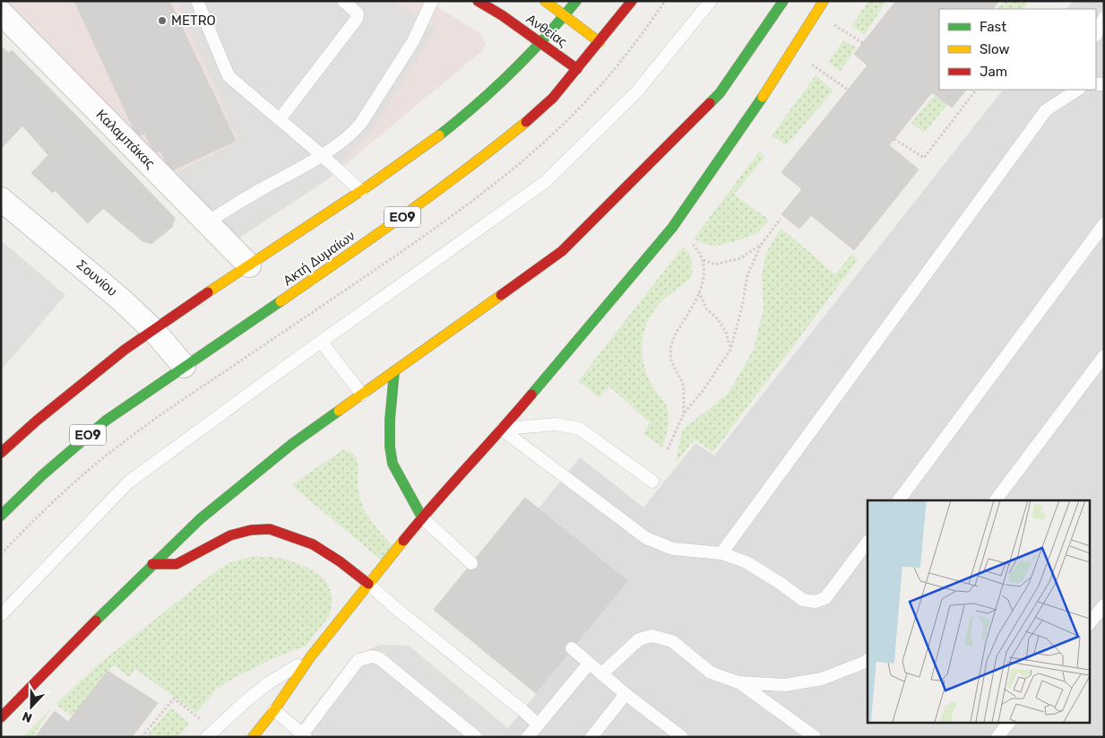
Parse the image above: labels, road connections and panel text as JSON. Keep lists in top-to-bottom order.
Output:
{
  "streets": {
    "main road": ["Ανθείας", "ΕΟ9", "Ακτή Δυμαίων"],
    "street": ["Καλαμπάκας", "Σουνίου"]
  },
  "crossings": [
    ["Ανθείας", "Ακτή Δυμαίων"],
    ["Ακτή Δυμαίων", "Σουνίου"]
  ],
  "places": ["METRO"],
  "legend": ["Fast", "Slow", "Jam"],
  "north": "bottom"
}
